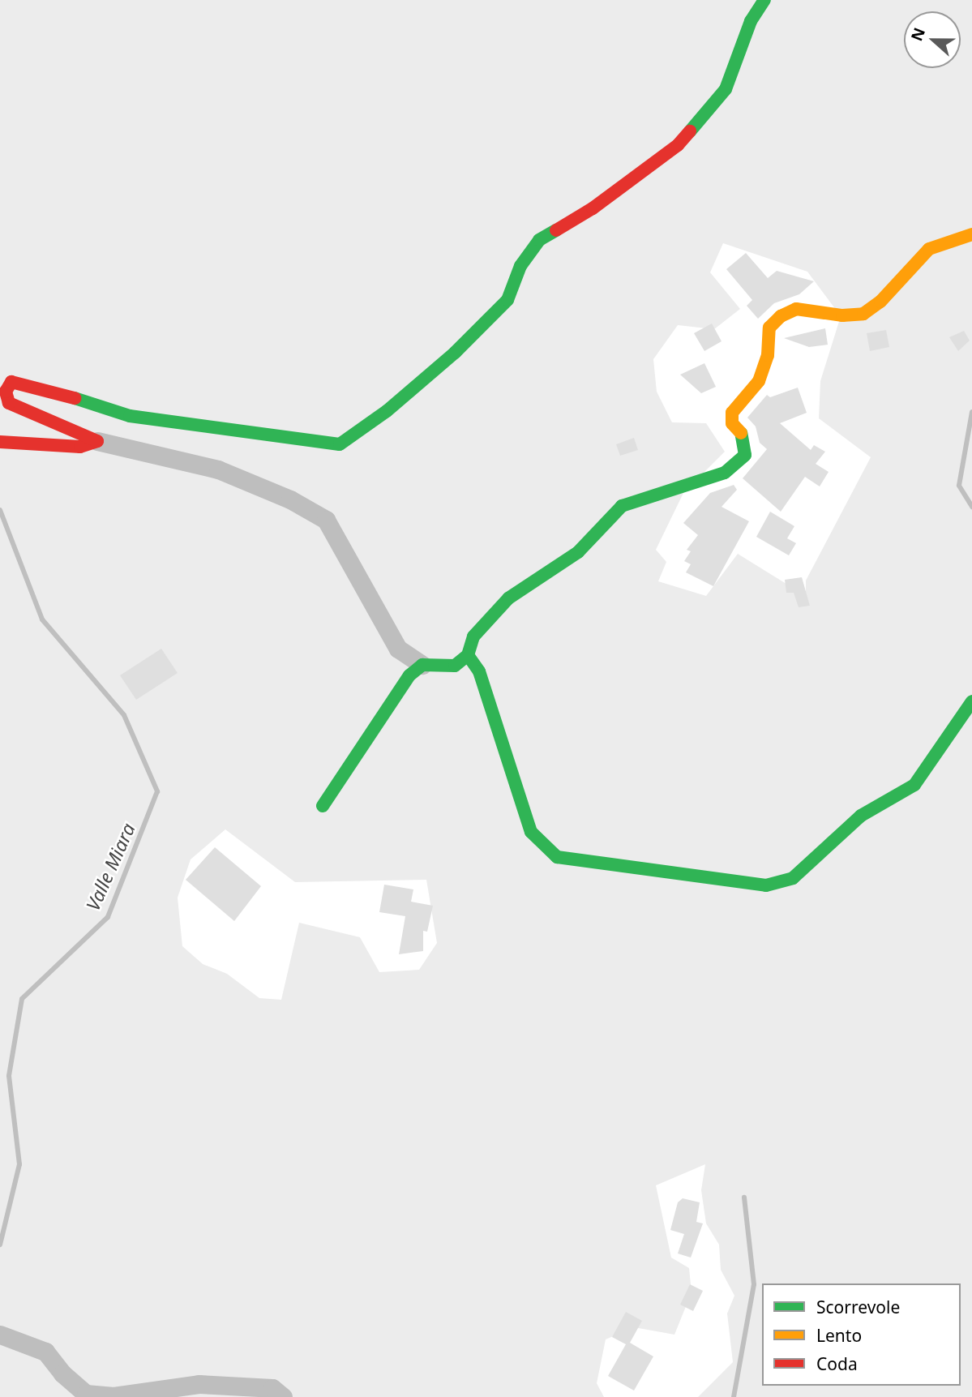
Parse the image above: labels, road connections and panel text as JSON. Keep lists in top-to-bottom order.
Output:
{
  "water": ["Valle Miara"],
  "legend": ["Scorrevole", "Lento", "Coda"],
  "north": "left"
}
